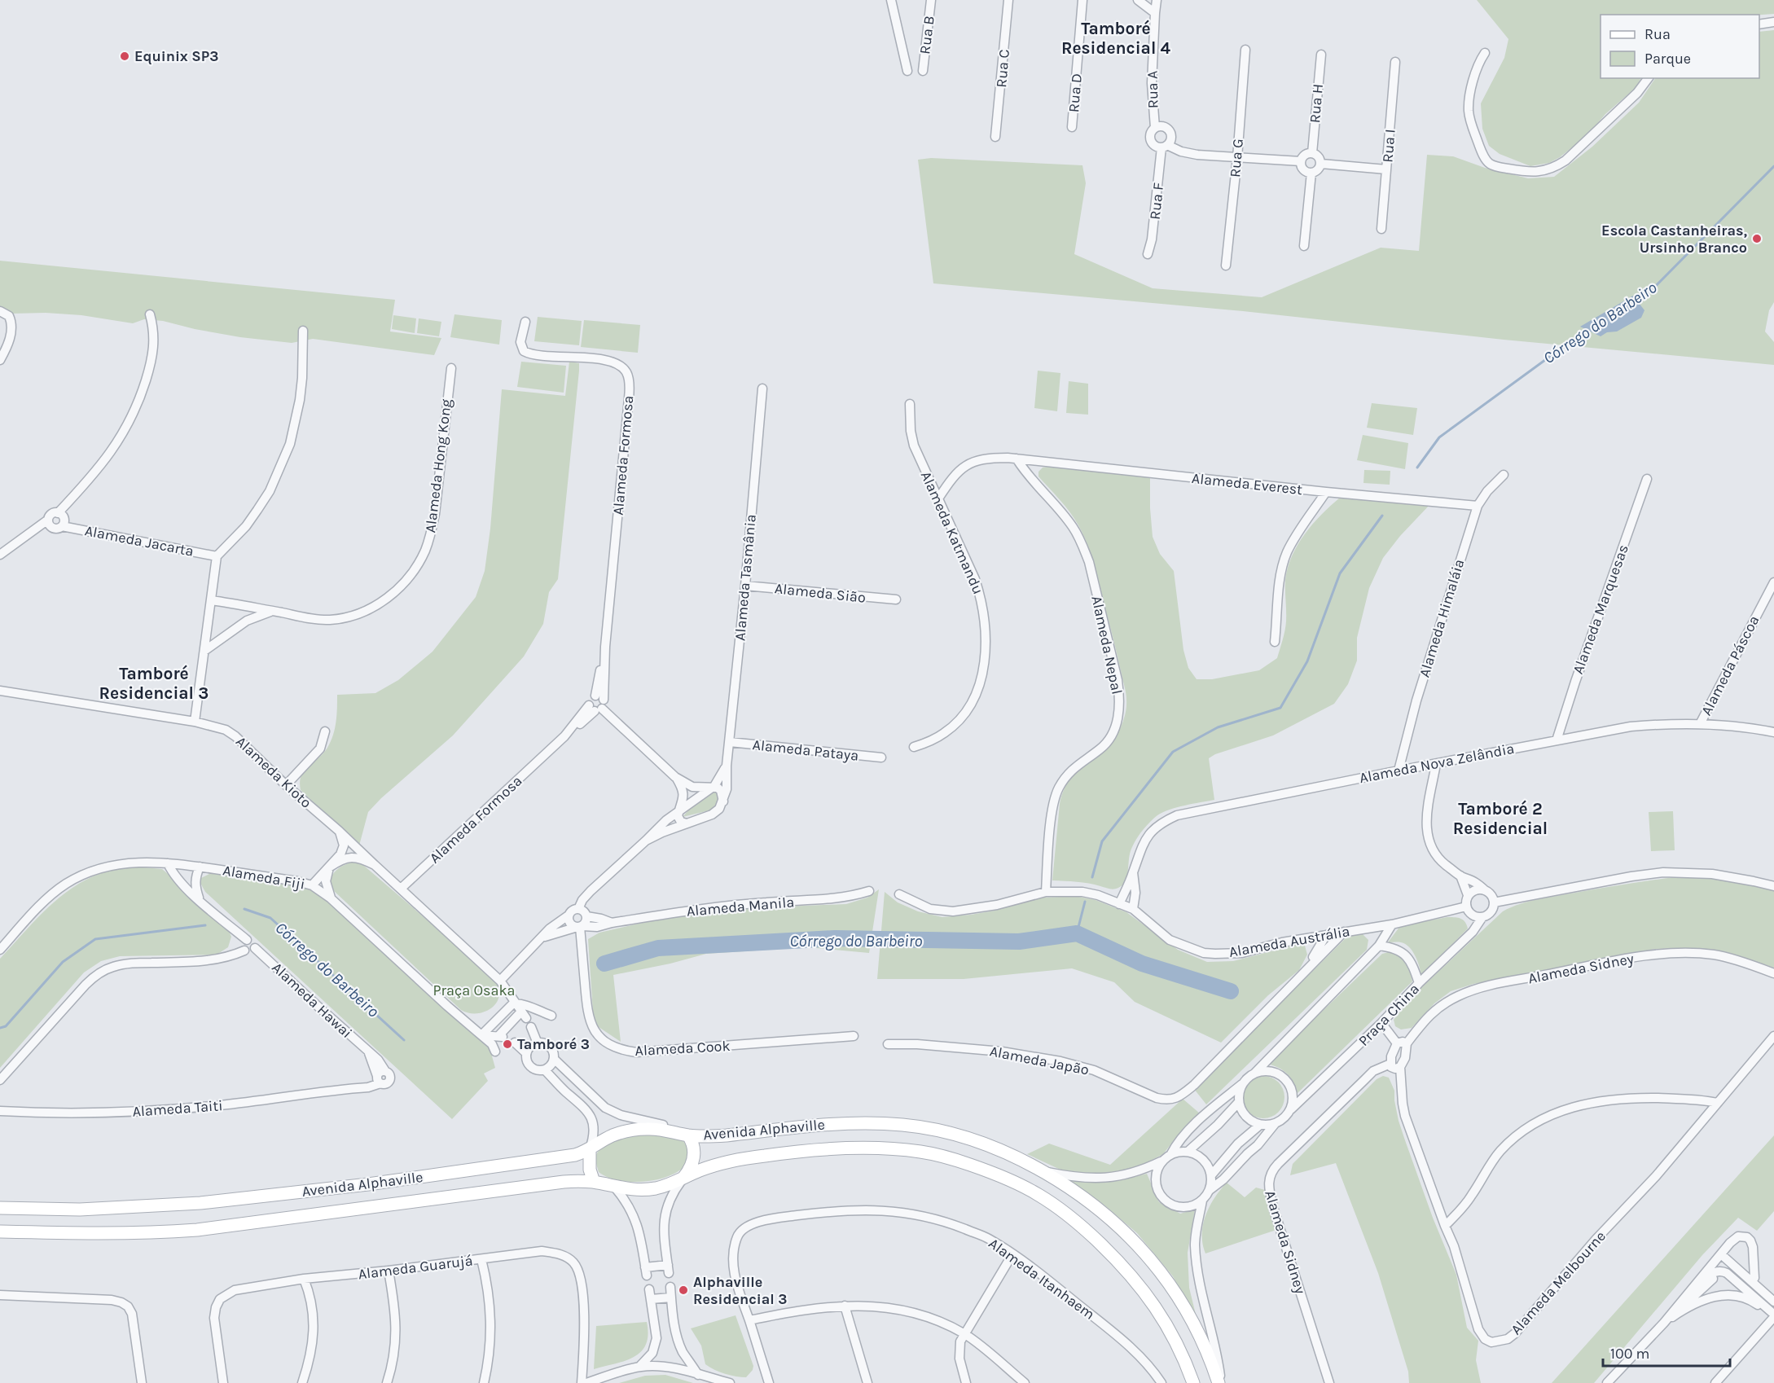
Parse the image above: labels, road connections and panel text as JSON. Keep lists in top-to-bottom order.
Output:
{
  "streets": {
    "main road": ["Avenida Alphaville"],
    "street": [
      "Rua B",
      "Rua C",
      "Rua A",
      "Rua D",
      "Rua H",
      "Rua I",
      "Rua G",
      "Rua F",
      "Alameda Formosa",
      "Alameda Hong Kong",
      "Alameda Everest",
      "Alameda Katmandu",
      "Alameda Jacarta",
      "Alameda Tasmânia",
      "Alameda Sião",
      "Alameda Marquesas",
      "Alameda Himaláia",
      "Alameda Nepal",
      "Alameda Páscoa",
      "Alameda Pataya",
      "Alameda Nova Zelândia",
      "Alameda Kioto",
      "Alameda Fiji",
      "Alameda Manila",
      "Alameda Austrália",
      "Alameda Sidney",
      "Alameda Hawai",
      "Praça China",
      "Alameda Cook",
      "Alameda Japão",
      "Alameda Taiti",
      "Alameda Guarujá",
      "Alameda Itanhaem",
      "Alameda Melbourne"
    ]
  },
  "crossings": [
    ["Rua A", "Rua F"],
    ["Alameda Formosa", "Alameda Kioto"],
    ["Alameda Everest", "Alameda Katmandu"],
    ["Alameda Everest", "Alameda Himaláia"],
    ["Alameda Everest", "Alameda Nepal"],
    ["Alameda Tasmânia", "Alameda Sião"],
    ["Alameda Tasmânia", "Alameda Pataya"],
    ["Alameda Tasmânia", "Alameda Manila"],
    ["Alameda Tasmânia", "Alameda Cook"],
    ["Alameda Marquesas", "Alameda Nova Zelândia"],
    ["Alameda Himaláia", "Alameda Nova Zelândia"],
    ["Alameda Nepal", "Alameda Austrália"],
    ["Alameda Páscoa", "Alameda Nova Zelândia"],
    ["Alameda Nova Zelândia", "Alameda Austrália"],
    ["Alameda Kioto", "Alameda Fiji"],
    ["Alameda Manila", "Alameda Cook"],
    ["Alameda Austrália", "Praça China"],
    ["Alameda Austrália", "Alameda Japão"],
    ["Alameda Sidney", "Alameda Melbourne"],
    ["Alameda Hawai", "Alameda Taiti"],
    ["Praça China", "Avenida Alphaville"]
  ],
  "districts": ["Tamboré Residencial 4", "Tamboré Residencial 3", "Tamboré 2 Residencial"],
  "water": ["Córrego do Barbeiro"],
  "parks": ["Praça Osaka"],
  "places": [
    "Equinix SP3",
    "Escola Castanheiras, Ursinho Branco",
    "Tamboré 3",
    "Alphaville Residencial 3"
  ],
  "legend": ["Rua", "Parque"],
  "scale_bar": "100 m"
}
